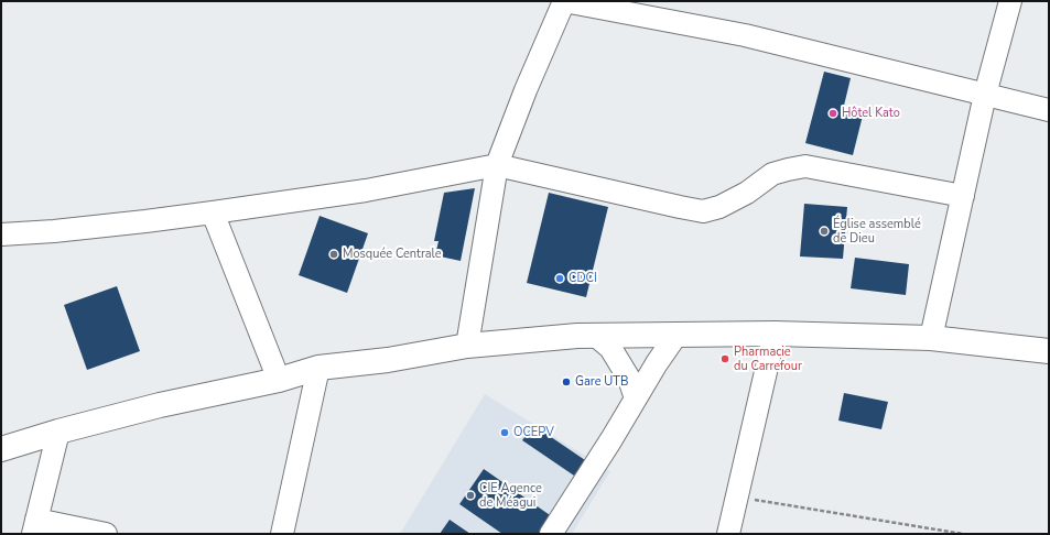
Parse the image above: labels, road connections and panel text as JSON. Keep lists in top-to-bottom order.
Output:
{
  "places": [
    "Hôtel Kato",
    "Église assemblé de Dieu",
    "Mosquée Centrale",
    "CDCI",
    "Pharmacie du Carrefour",
    "Gare UTB",
    "OCEPV",
    "CIE Agence de Méagui"
  ]
}
